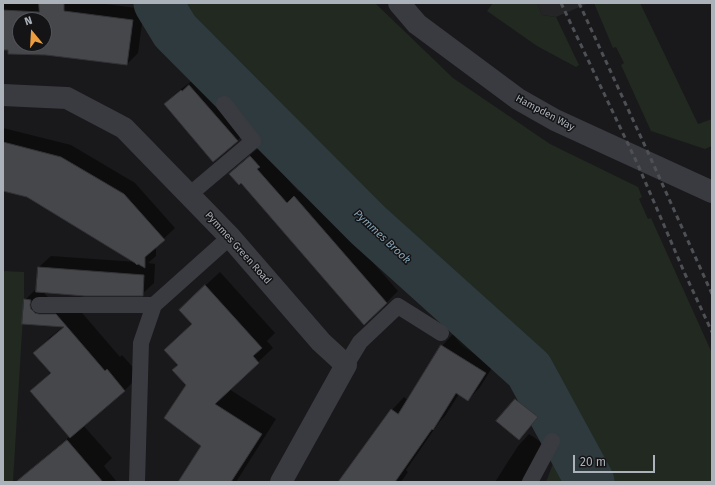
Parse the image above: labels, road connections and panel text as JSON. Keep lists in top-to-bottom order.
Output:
{
  "streets": {
    "street": ["Hampden Way", "Pymmes Green Road"]
  },
  "water": ["Pymmes Brook"],
  "scale_bar": "20 m",
  "north": "top"
}
